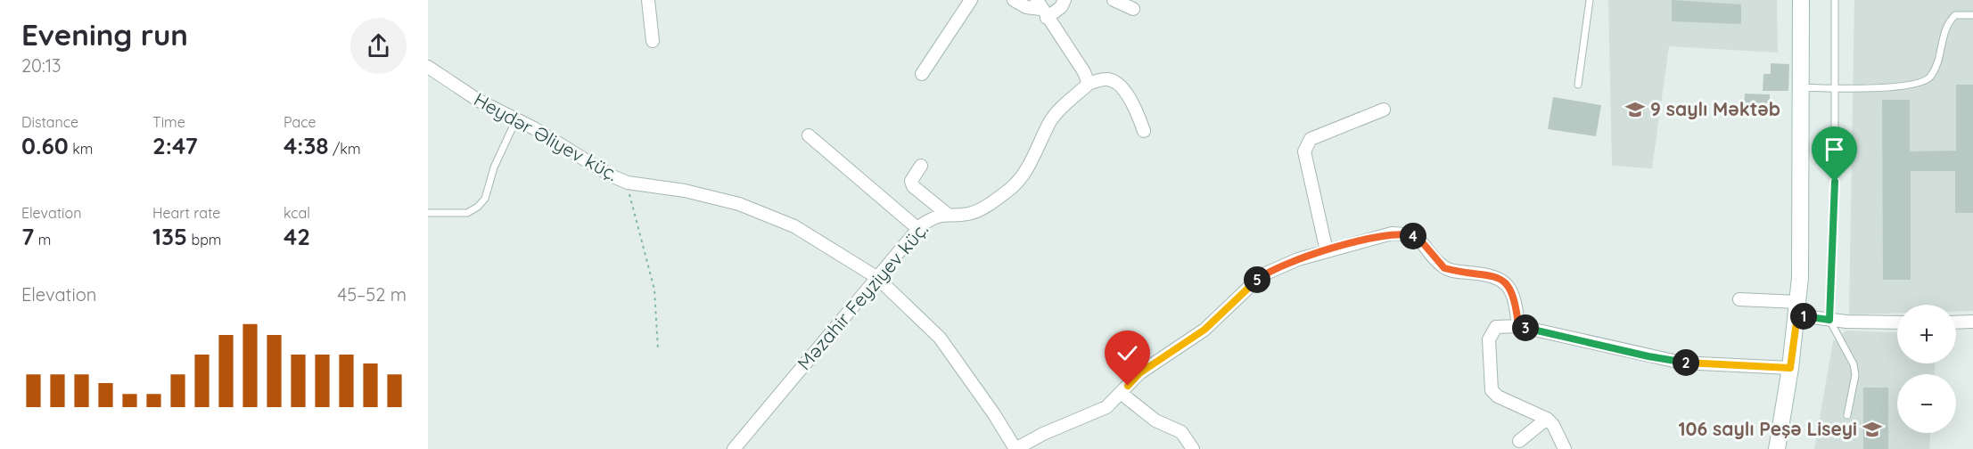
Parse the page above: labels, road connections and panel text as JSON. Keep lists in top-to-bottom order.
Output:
{
  "streets": {
    "street": ["Heydər Əliyev küç.", "Məzahir Feyziyev küç."]
  },
  "crossings": [
    ["Heydər Əliyev küç.", "Məzahir Feyziyev küç."]
  ],
  "places": {
    "school or university": ["9 saylı Məktəb", "106 saylı Peşə Liseyi"]
  },
  "page": {
    "heading": ["Evening run", "20:13"],
    "stats": [
      ["Distance", "0.60 km"],
      ["Time", "2:47"],
      ["Pace", "4:38 /km"],
      ["Elevation", "7 m"],
      ["Heart rate", "135 bpm"],
      ["kcal", "42"]
    ],
    "pins": [
      "4",
      "5",
      "1",
      "3",
      "2"
    ],
    "chart": ["Elevation", "45–52 m"],
    "map_buttons": ["+", "−"]
  }
}
